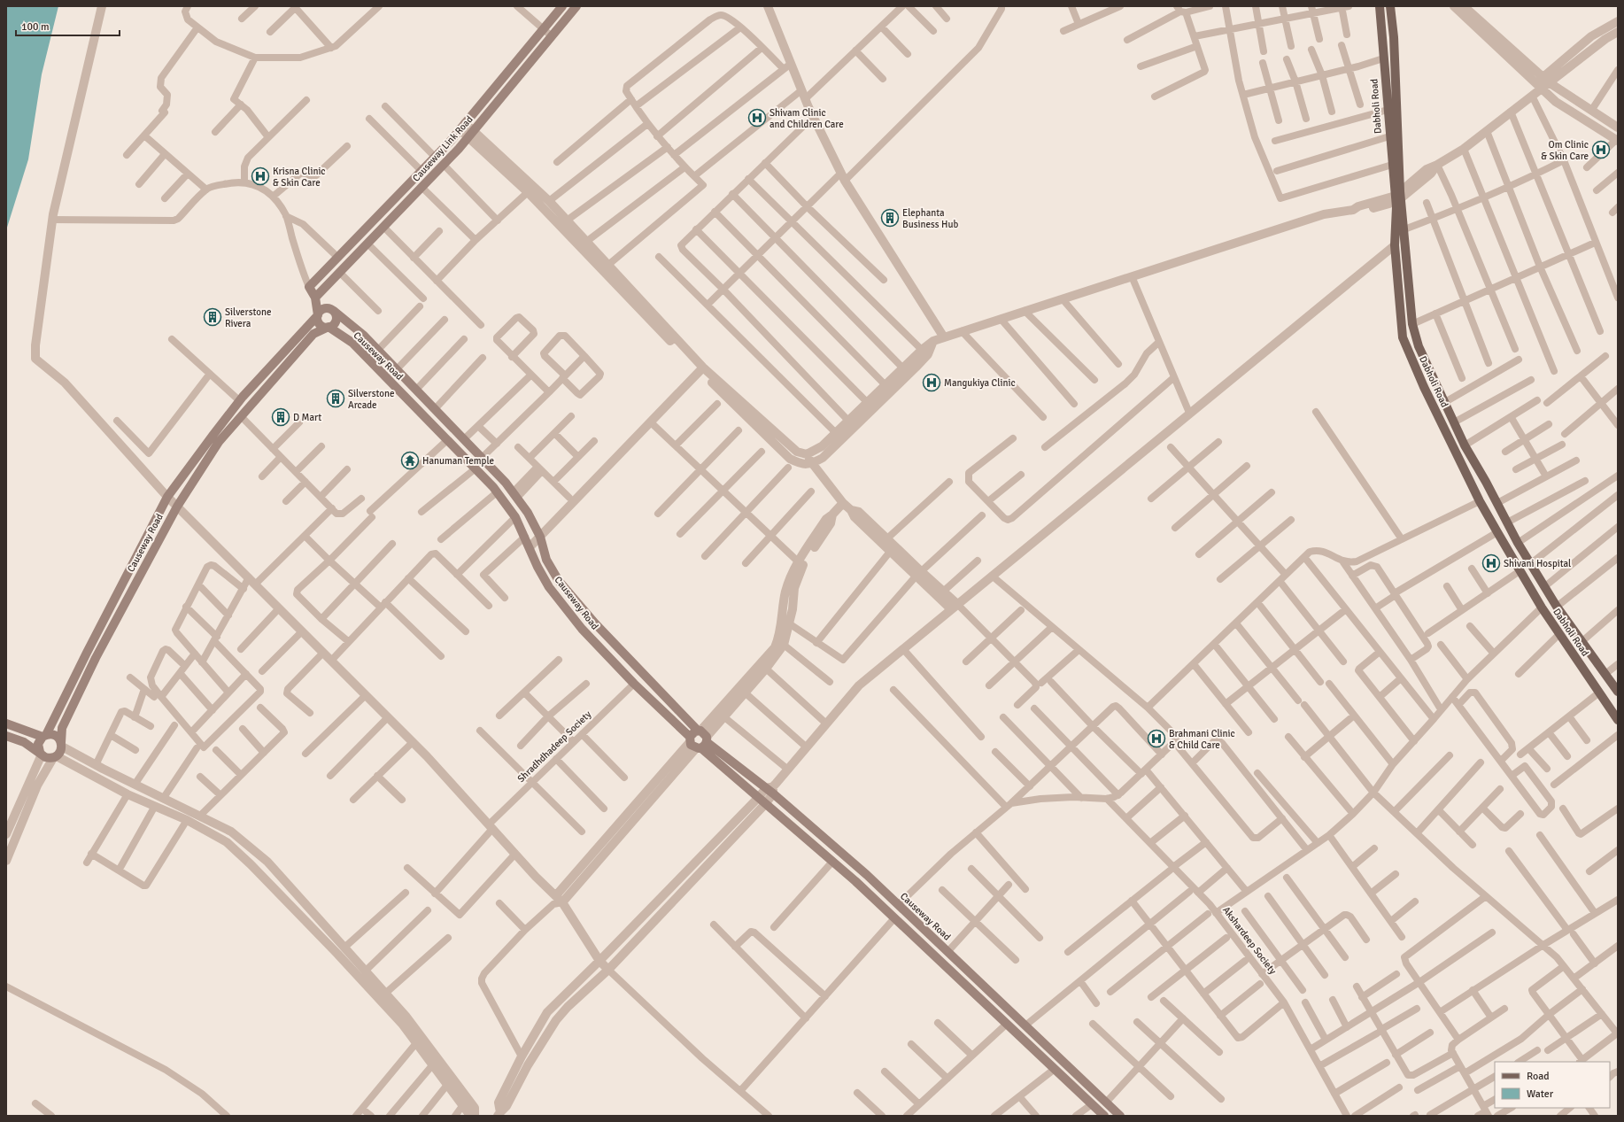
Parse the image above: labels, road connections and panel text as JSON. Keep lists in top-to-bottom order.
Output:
{
  "streets": {
    "main road": ["Dabholi Road", "Causeway Link Road", "Causeway Road"],
    "street": ["Shradhdhadeep Society", "Akshardeep Society"]
  },
  "crossings": [
    ["Causeway Link Road", "Causeway Road"],
    ["Causeway Road", "Shradhdhadeep Society"]
  ],
  "places": {
    "hospital": [
      "Shivam Clinic and Children Care",
      "Om Clinic & Skin Care",
      "Krisna Clinic & Skin Care",
      "Mangukiya Clinic",
      "Shivani Hospital",
      "Brahmani Clinic & Child Care"
    ],
    "building": [
      "Elephanta Business Hub",
      "Silverstone Rivera",
      "Silverstone Arcade",
      "D Mart"
    ],
    "temple": ["Hanuman Temple"]
  },
  "legend": ["Road", "Water"],
  "scale_bar": "100 m"
}
